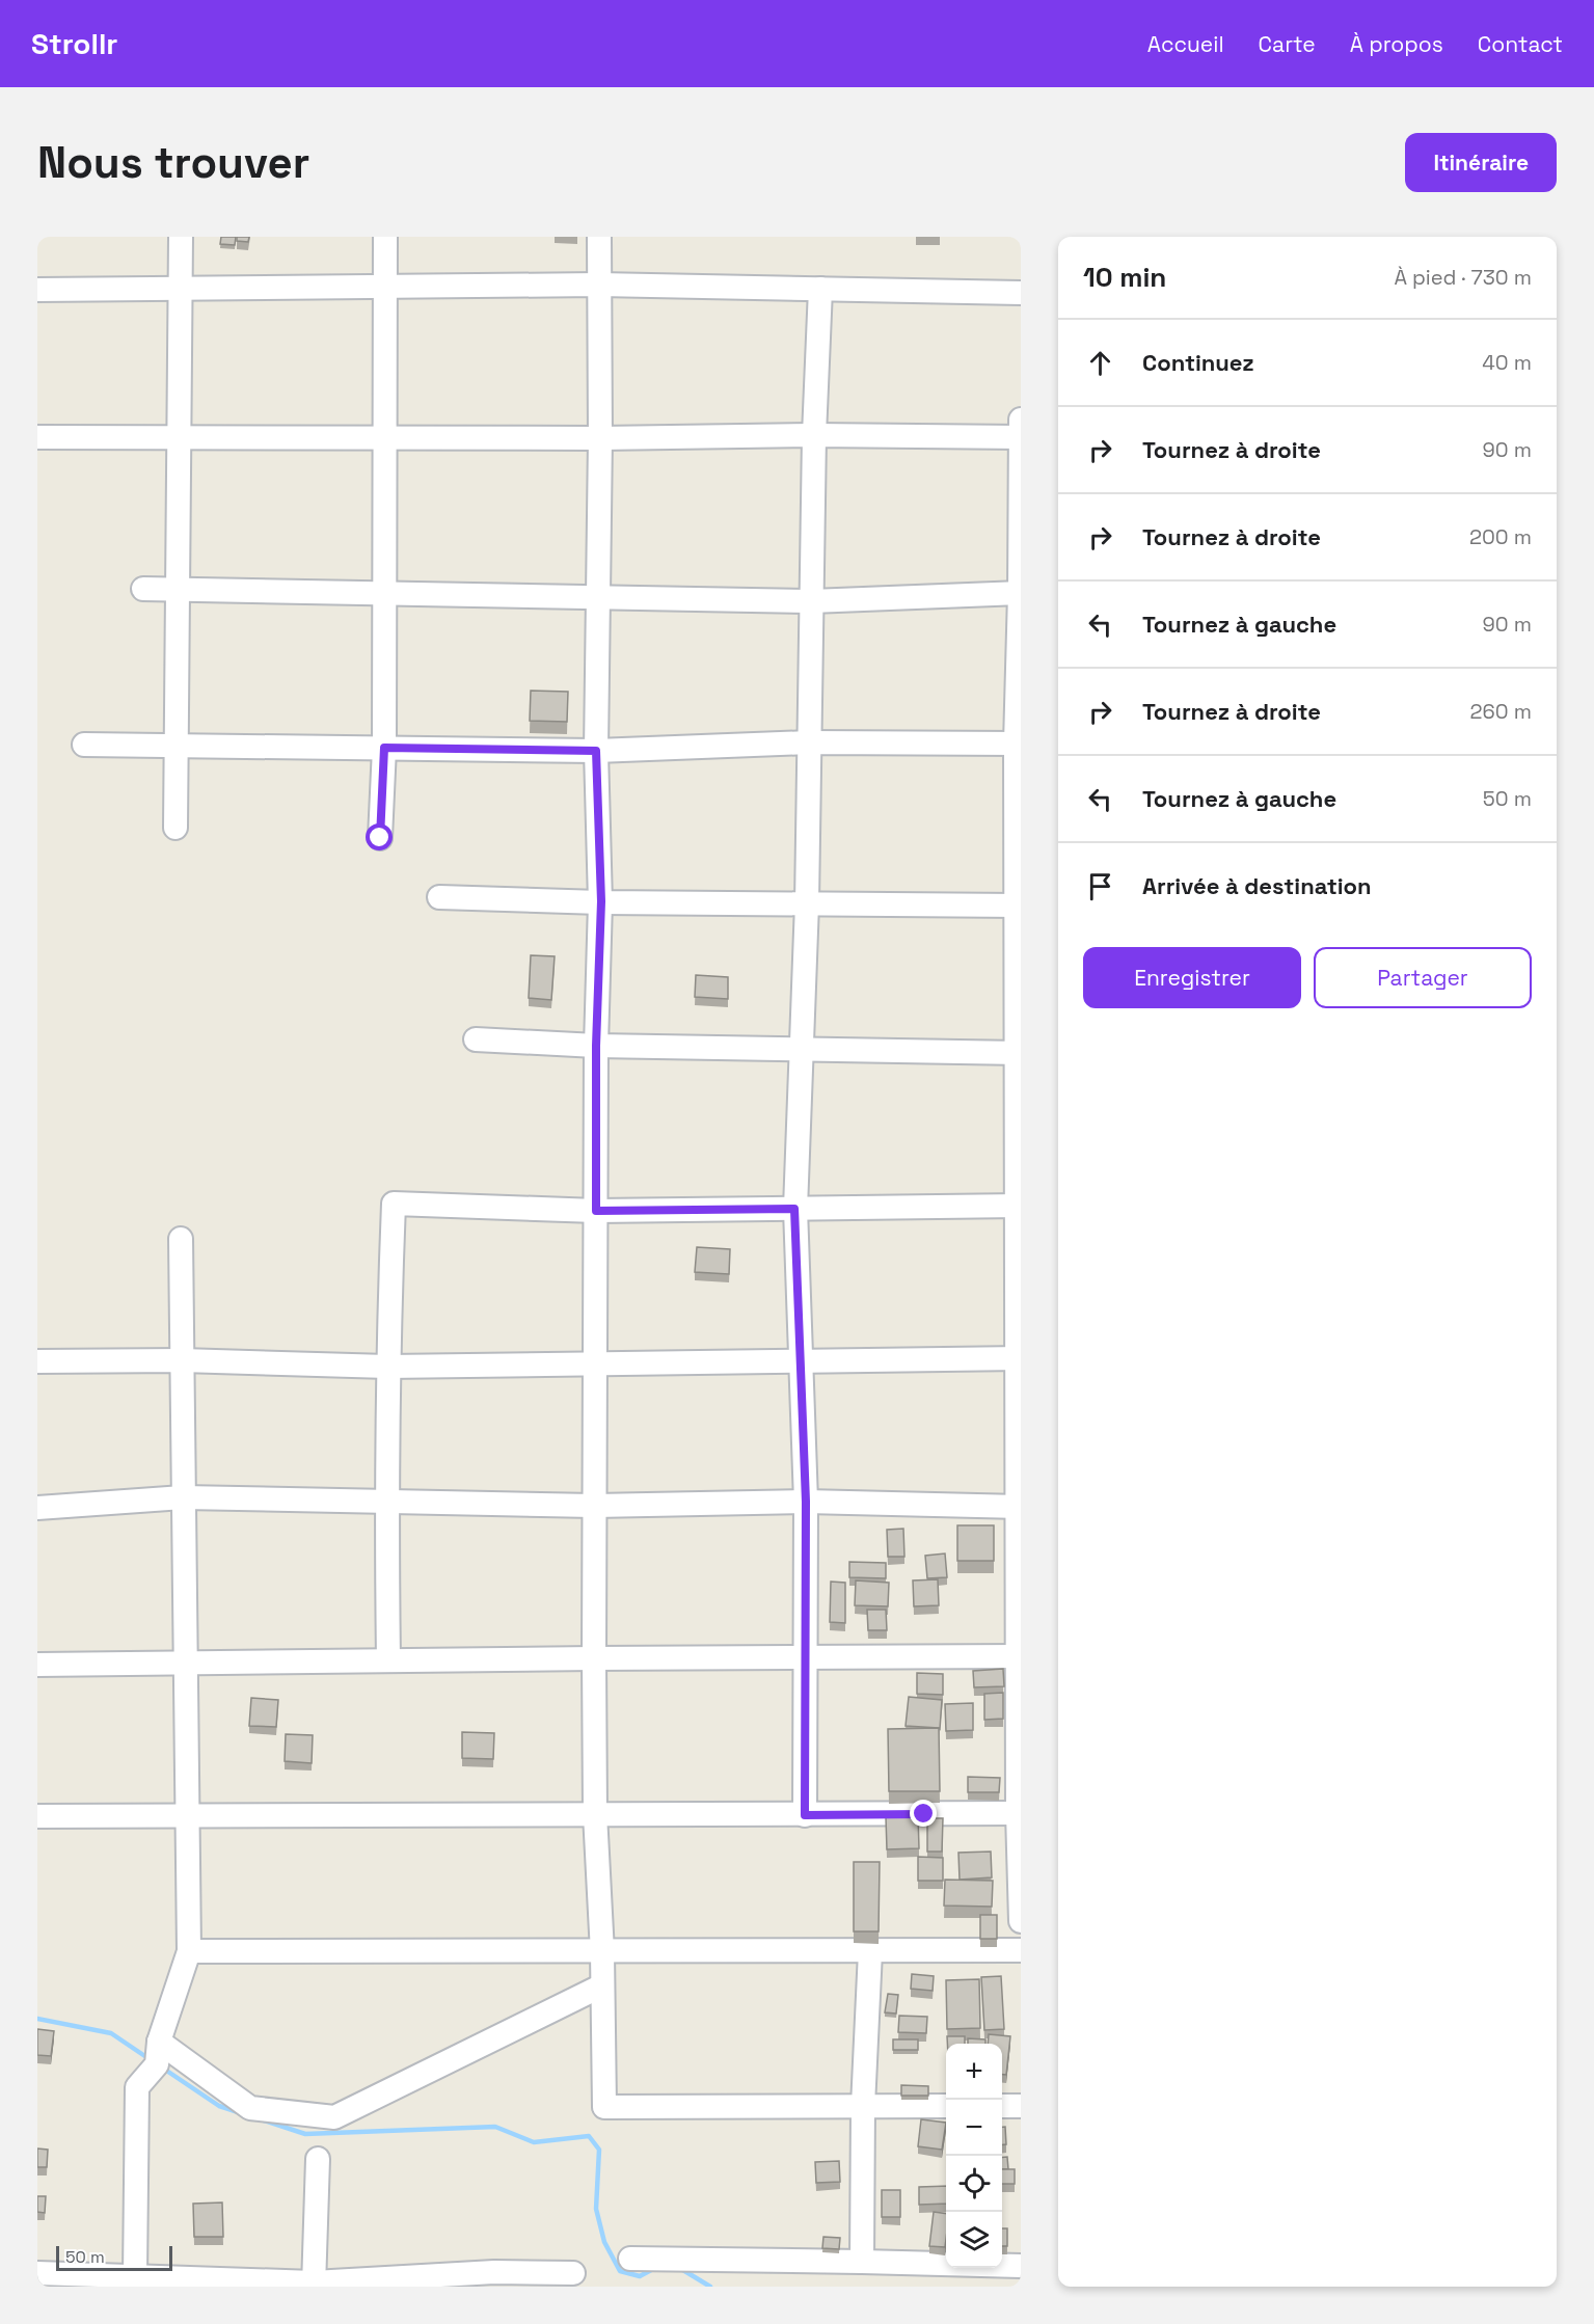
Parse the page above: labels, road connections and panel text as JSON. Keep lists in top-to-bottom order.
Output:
{
  "scale_bar": "50 m",
  "page": {
    "header": "Strollr",
    "nav": [
      "Accueil",
      "Carte",
      "À propos",
      "Contact"
    ],
    "buttons": [
      "Itinéraire",
      ["Enregistrer", "Partager"]
    ],
    "title": "Nous trouver",
    "heading": ["10 min", "À pied · 730 m"],
    "list": [
      ["Continuez", "40 m"],
      ["Tournez à droite", "90 m"],
      ["Tournez à droite", "200 m"],
      ["Tournez à gauche", "90 m"],
      ["Tournez à droite", "260 m"],
      ["Tournez à gauche", "50 m"],
      "Arrivée à destination"
    ],
    "map_buttons": ["+", "−"],
    "scale": "50 m"
  }
}
